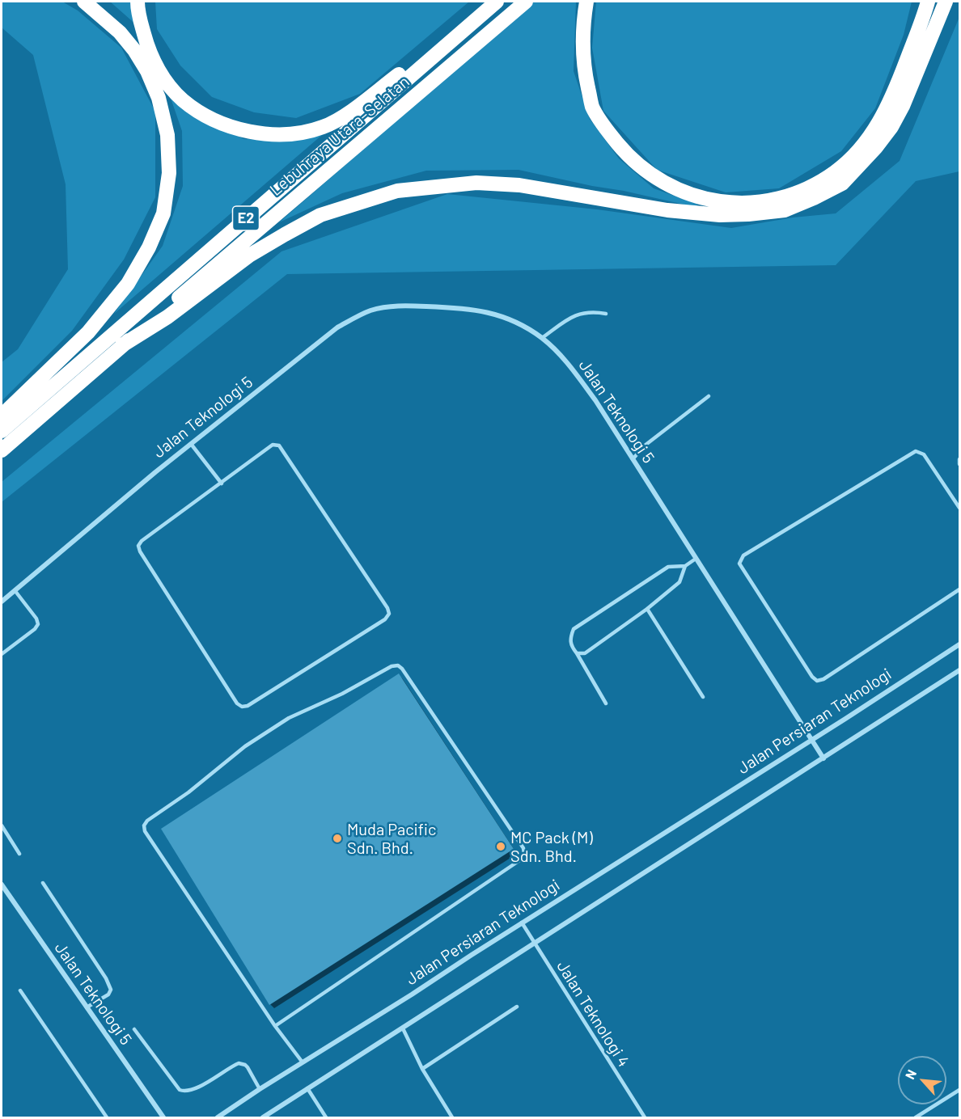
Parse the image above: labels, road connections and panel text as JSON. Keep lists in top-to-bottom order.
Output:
{
  "streets": {
    "highway": ["Lebuhraya Utara–Selatan", "E2"],
    "street": ["Jalan Teknologi 5", "Jalan Persiaran Teknologi"],
    "lane": ["Jalan Teknologi 4"]
  },
  "crossings": [
    ["Jalan Teknologi 5", "Jalan Persiaran Teknologi"],
    ["Jalan Persiaran Teknologi", "Jalan Teknologi 4"]
  ],
  "places": ["Muda Pacific Sdn. Bhd.", "MC Pack (M) Sdn. Bhd."],
  "north": "top left"
}
